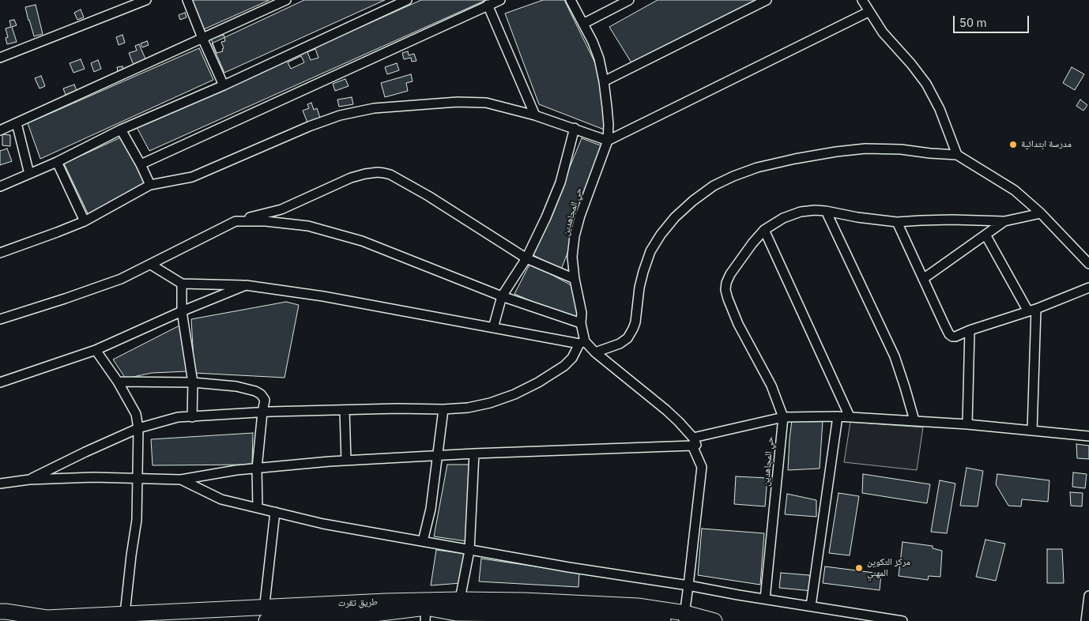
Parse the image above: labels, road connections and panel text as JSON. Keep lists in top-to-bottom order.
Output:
{
  "streets": {
    "main road": ["طريق تقرت"],
    "street": ["حي المجاهدين"]
  },
  "places": ["مدرسة ابتدائية", "مركز التكوين المهني"],
  "scale_bar": "50 m"
}
